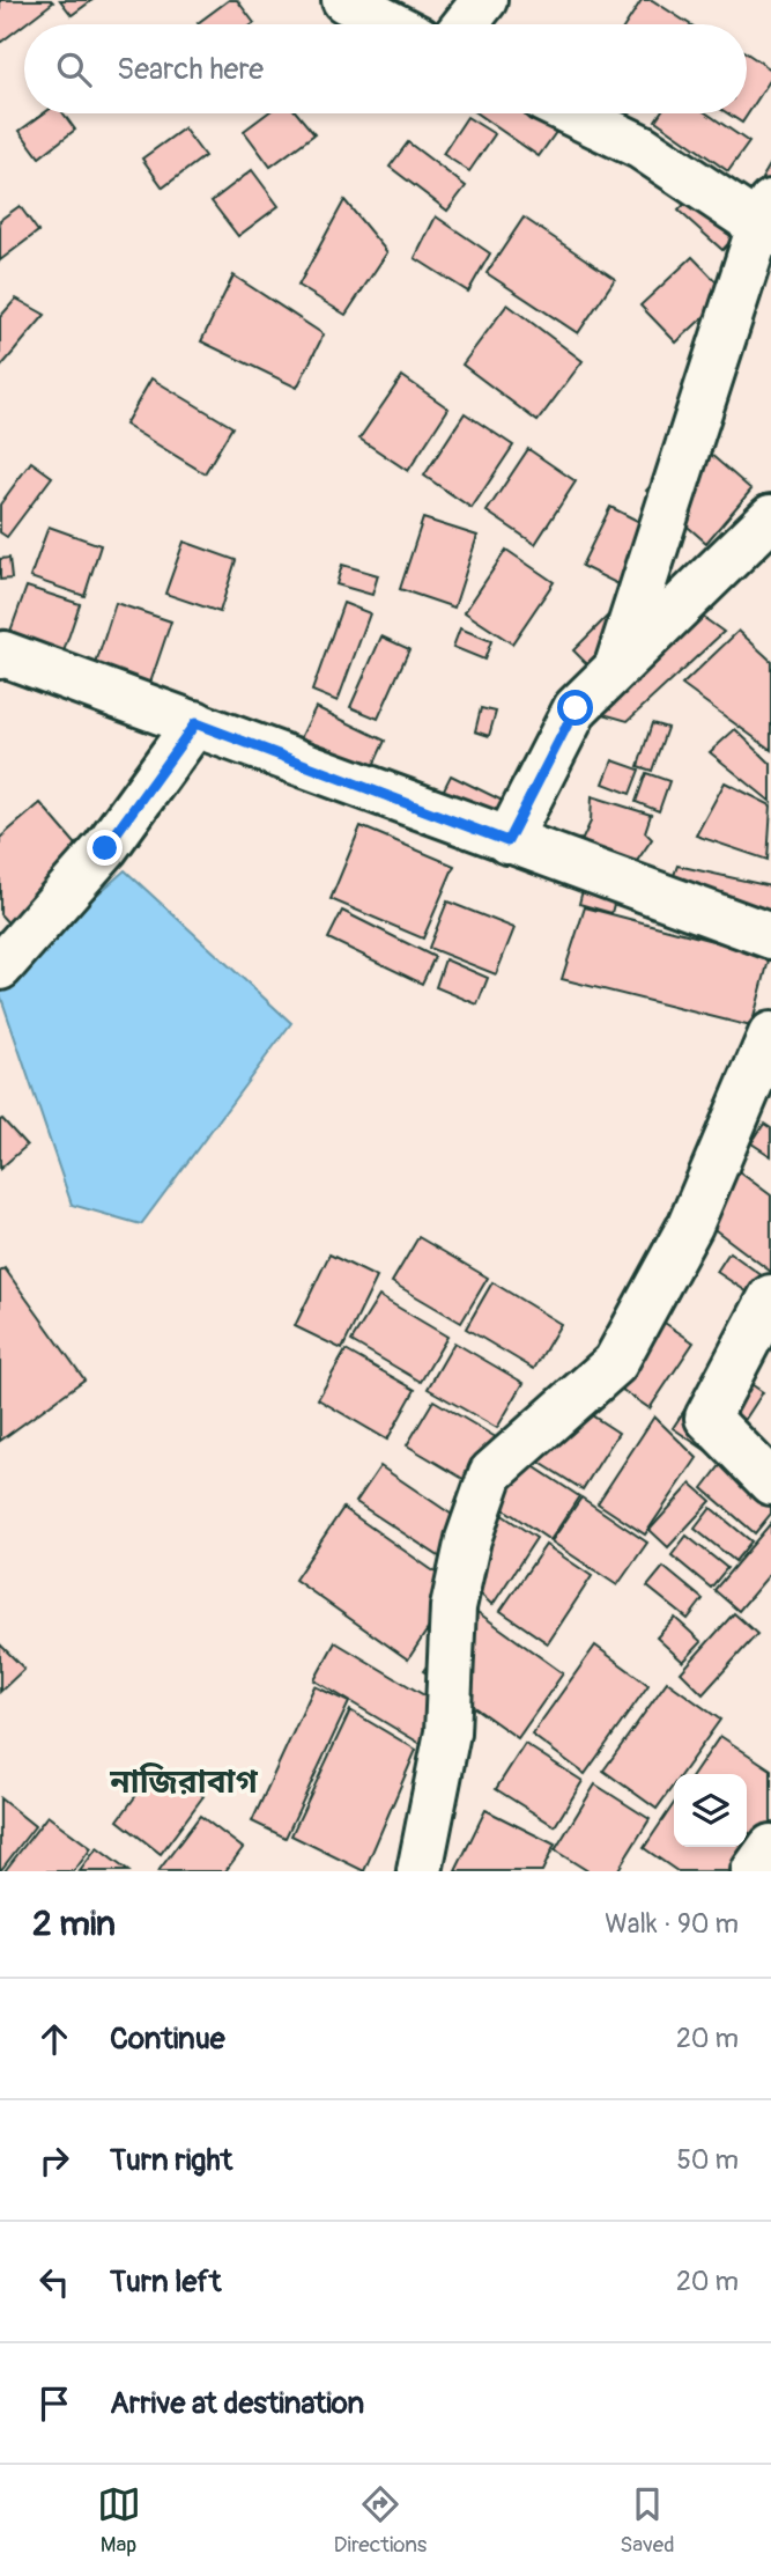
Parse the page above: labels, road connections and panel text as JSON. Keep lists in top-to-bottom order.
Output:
{
  "districts": ["নাজিরাবাগ"],
  "page": {
    "search": "Search here",
    "heading": ["2 min", "Walk · 90 m"],
    "list": [
      ["Continue", "20 m"],
      ["Turn right", "50 m"],
      ["Turn left", "20 m"],
      "Arrive at destination"
    ],
    "nav": ["Map", "Directions", "Saved"]
  }
}
